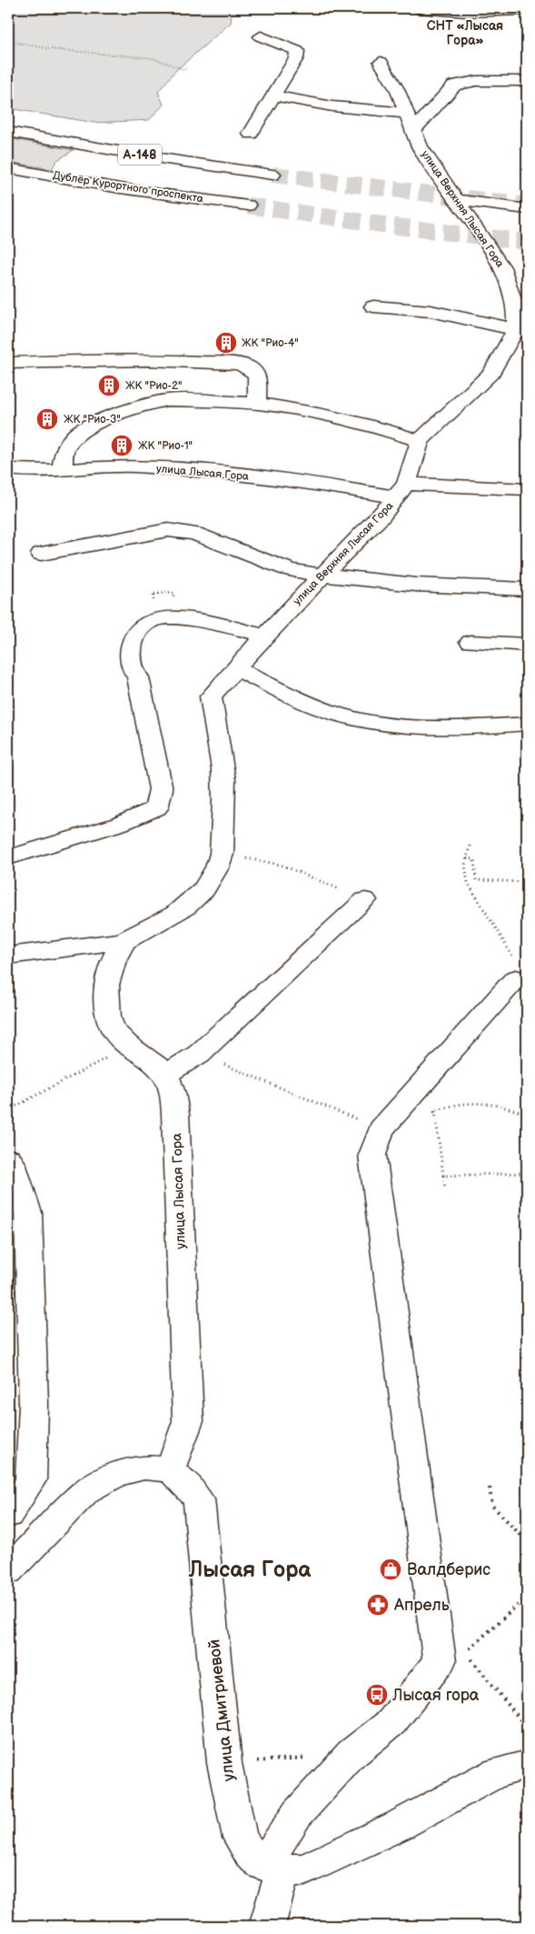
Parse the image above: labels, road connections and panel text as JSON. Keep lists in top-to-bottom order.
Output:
{
  "streets": {
    "street": [
      "А-148",
      "Дублёр Курортного проспекта",
      "улица Верхняя Лысая Гора",
      "улица Лысая Гора",
      "улица Дмитриевой"
    ]
  },
  "crossings": [
    ["улица Верхняя Лысая Гора", "улица Лысая Гора"],
    ["улица Лысая Гора", "улица Дмитриевой"]
  ],
  "districts": ["СНТ «Лысая Гора»", "Лысая Гора"],
  "places": {
    "building": [
      "ЖК \"Рио-4\"",
      "ЖК \"Рио-2\"",
      "ЖК \"Рио-3\"",
      "ЖК \"Рио-1\""
    ],
    "shop": ["Валдберис"],
    "pharmacy": ["Апрель"],
    "bus stop": ["Лысая гора"]
  }
}
